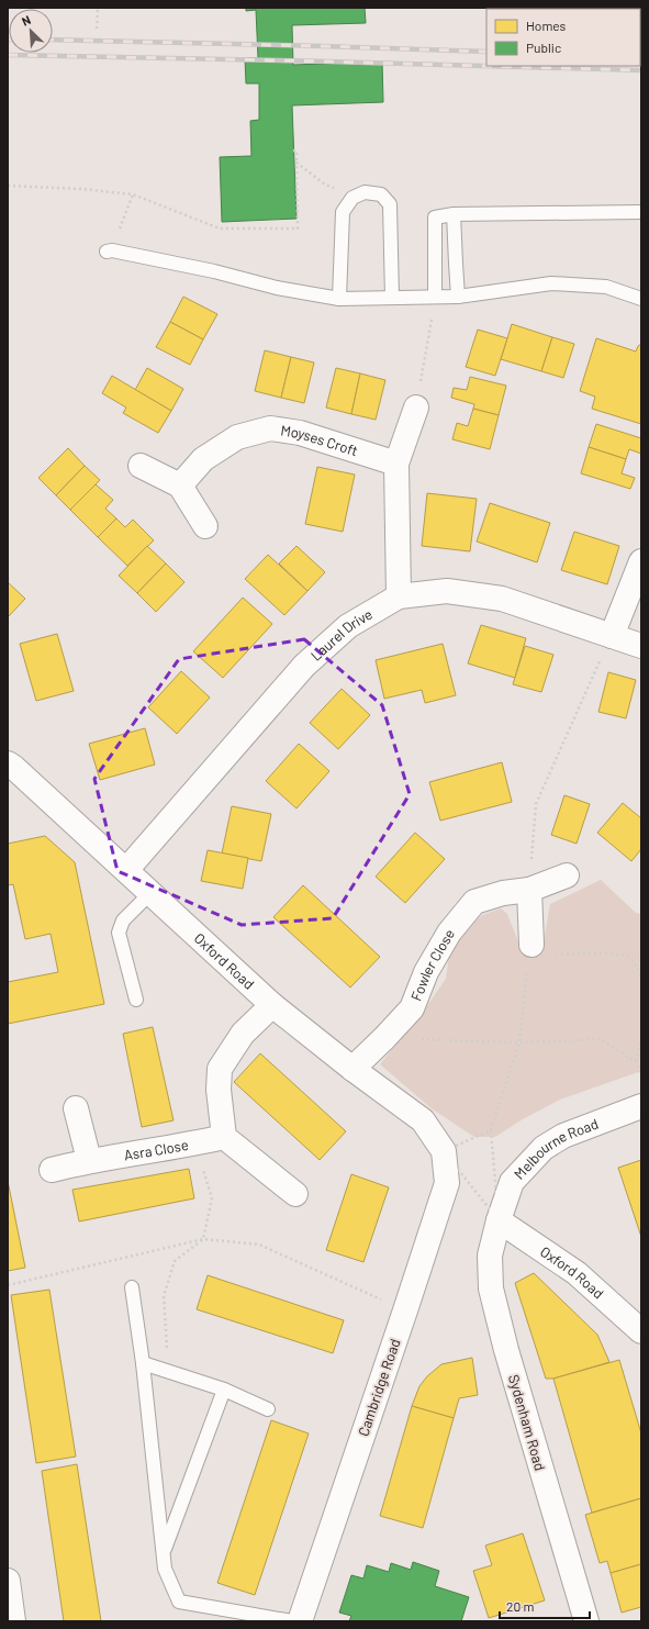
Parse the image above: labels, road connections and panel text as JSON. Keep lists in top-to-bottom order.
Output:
{
  "streets": {
    "street": [
      "Moyses Croft",
      "Laurel Drive",
      "Oxford Road",
      "Fowler Close",
      "Asra Close",
      "Melbourne Road",
      "Cambridge Road",
      "Sydenham Road"
    ]
  },
  "crossings": [
    ["Laurel Drive", "Oxford Road"],
    ["Oxford Road", "Fowler Close"],
    ["Oxford Road", "Melbourne Road"],
    ["Oxford Road", "Cambridge Road"],
    ["Oxford Road", "Sydenham Road"],
    ["Melbourne Road", "Sydenham Road"]
  ],
  "legend": ["Homes", "Public"],
  "scale_bar": "20 m",
  "north": "top left"
}
